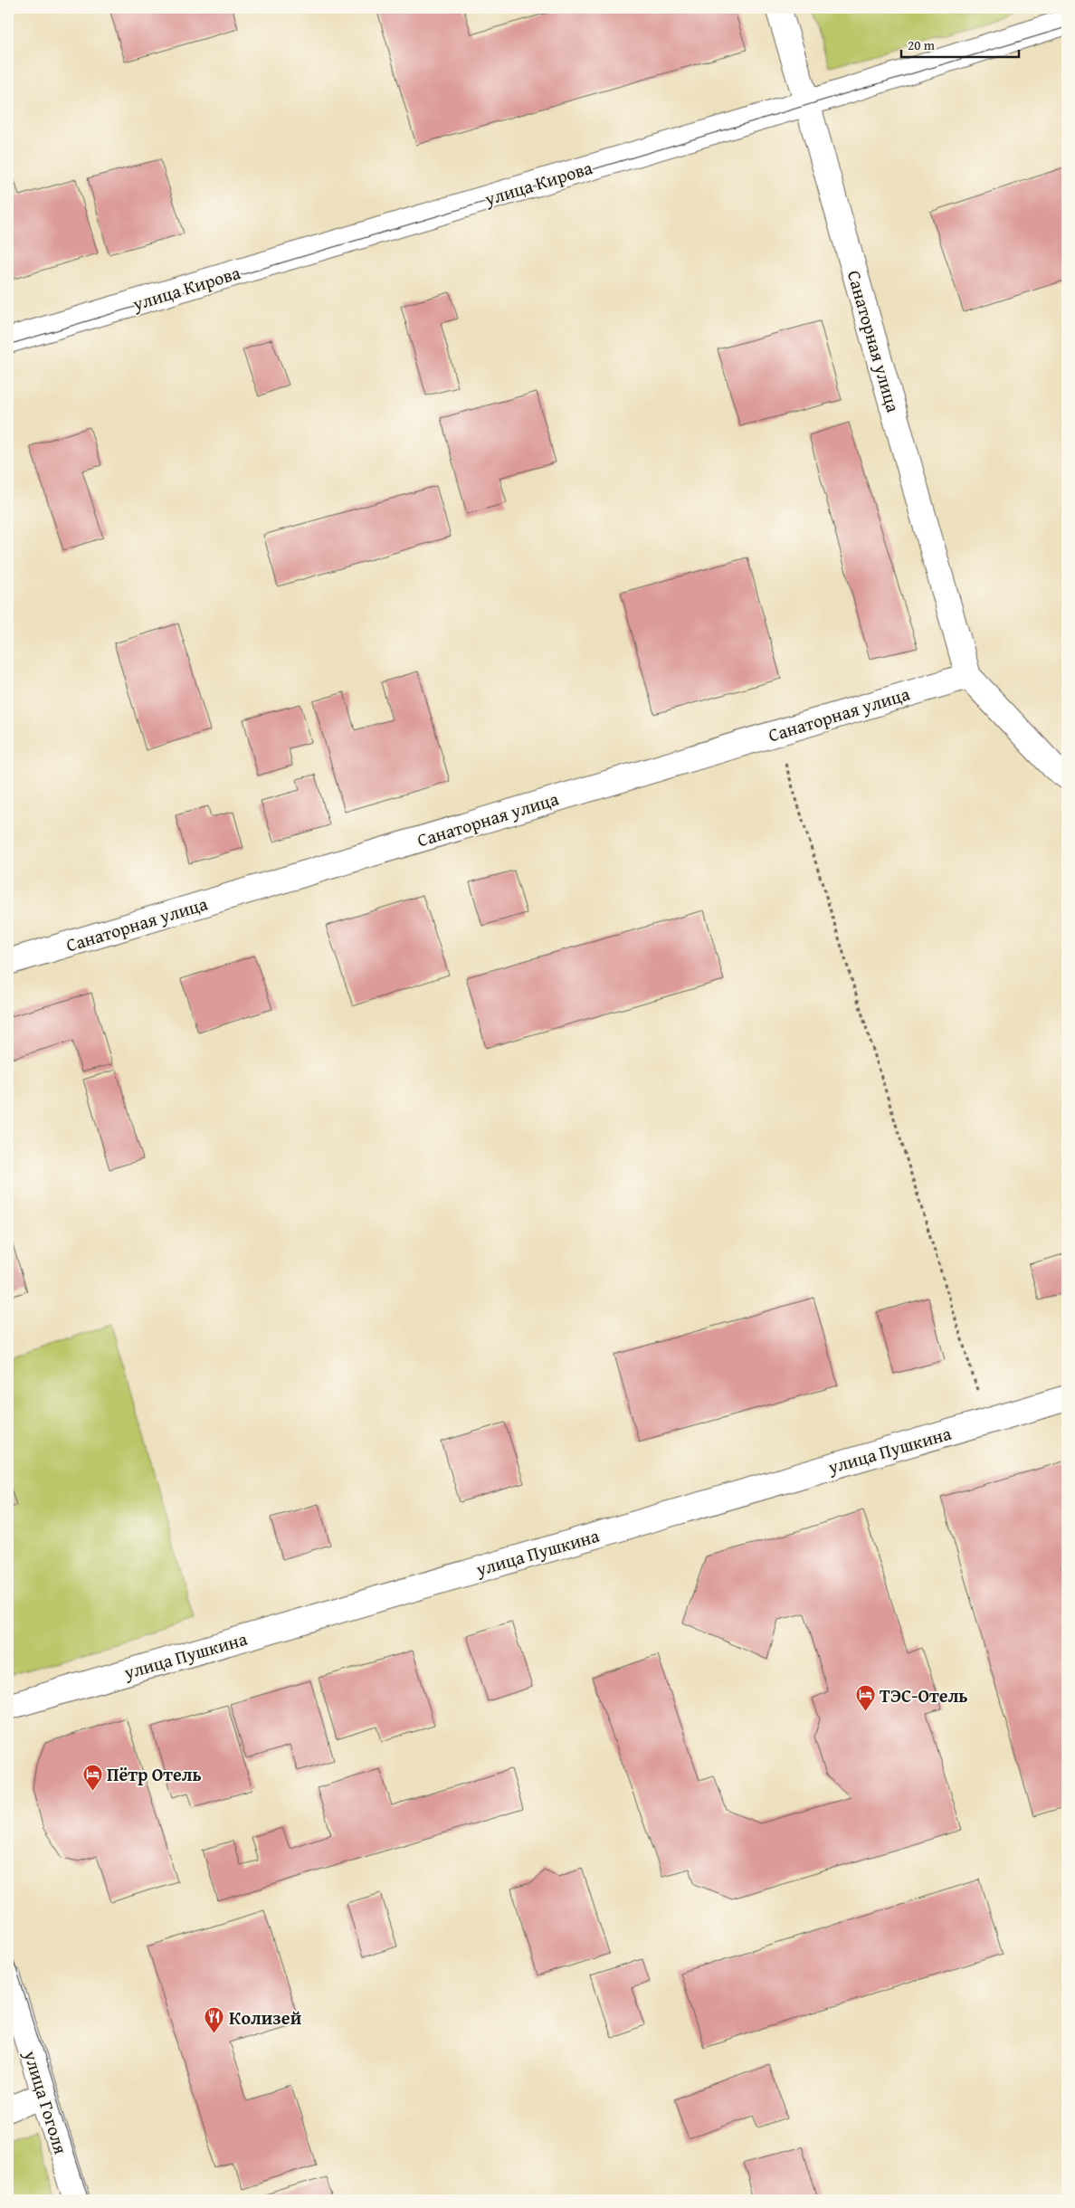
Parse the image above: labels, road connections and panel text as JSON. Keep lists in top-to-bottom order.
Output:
{
  "streets": {
    "street": [
      "улица Кирова",
      "Санаторная улица",
      "улица Пушкина",
      "улица Гоголя"
    ]
  },
  "crossings": [
    ["улица Кирова", "Санаторная улица"]
  ],
  "places": {
    "hotel": ["ТЭС-Отель", "Пётр Отель"],
    "restaurant": ["Колизей"]
  },
  "scale_bar": "20 m"
}
